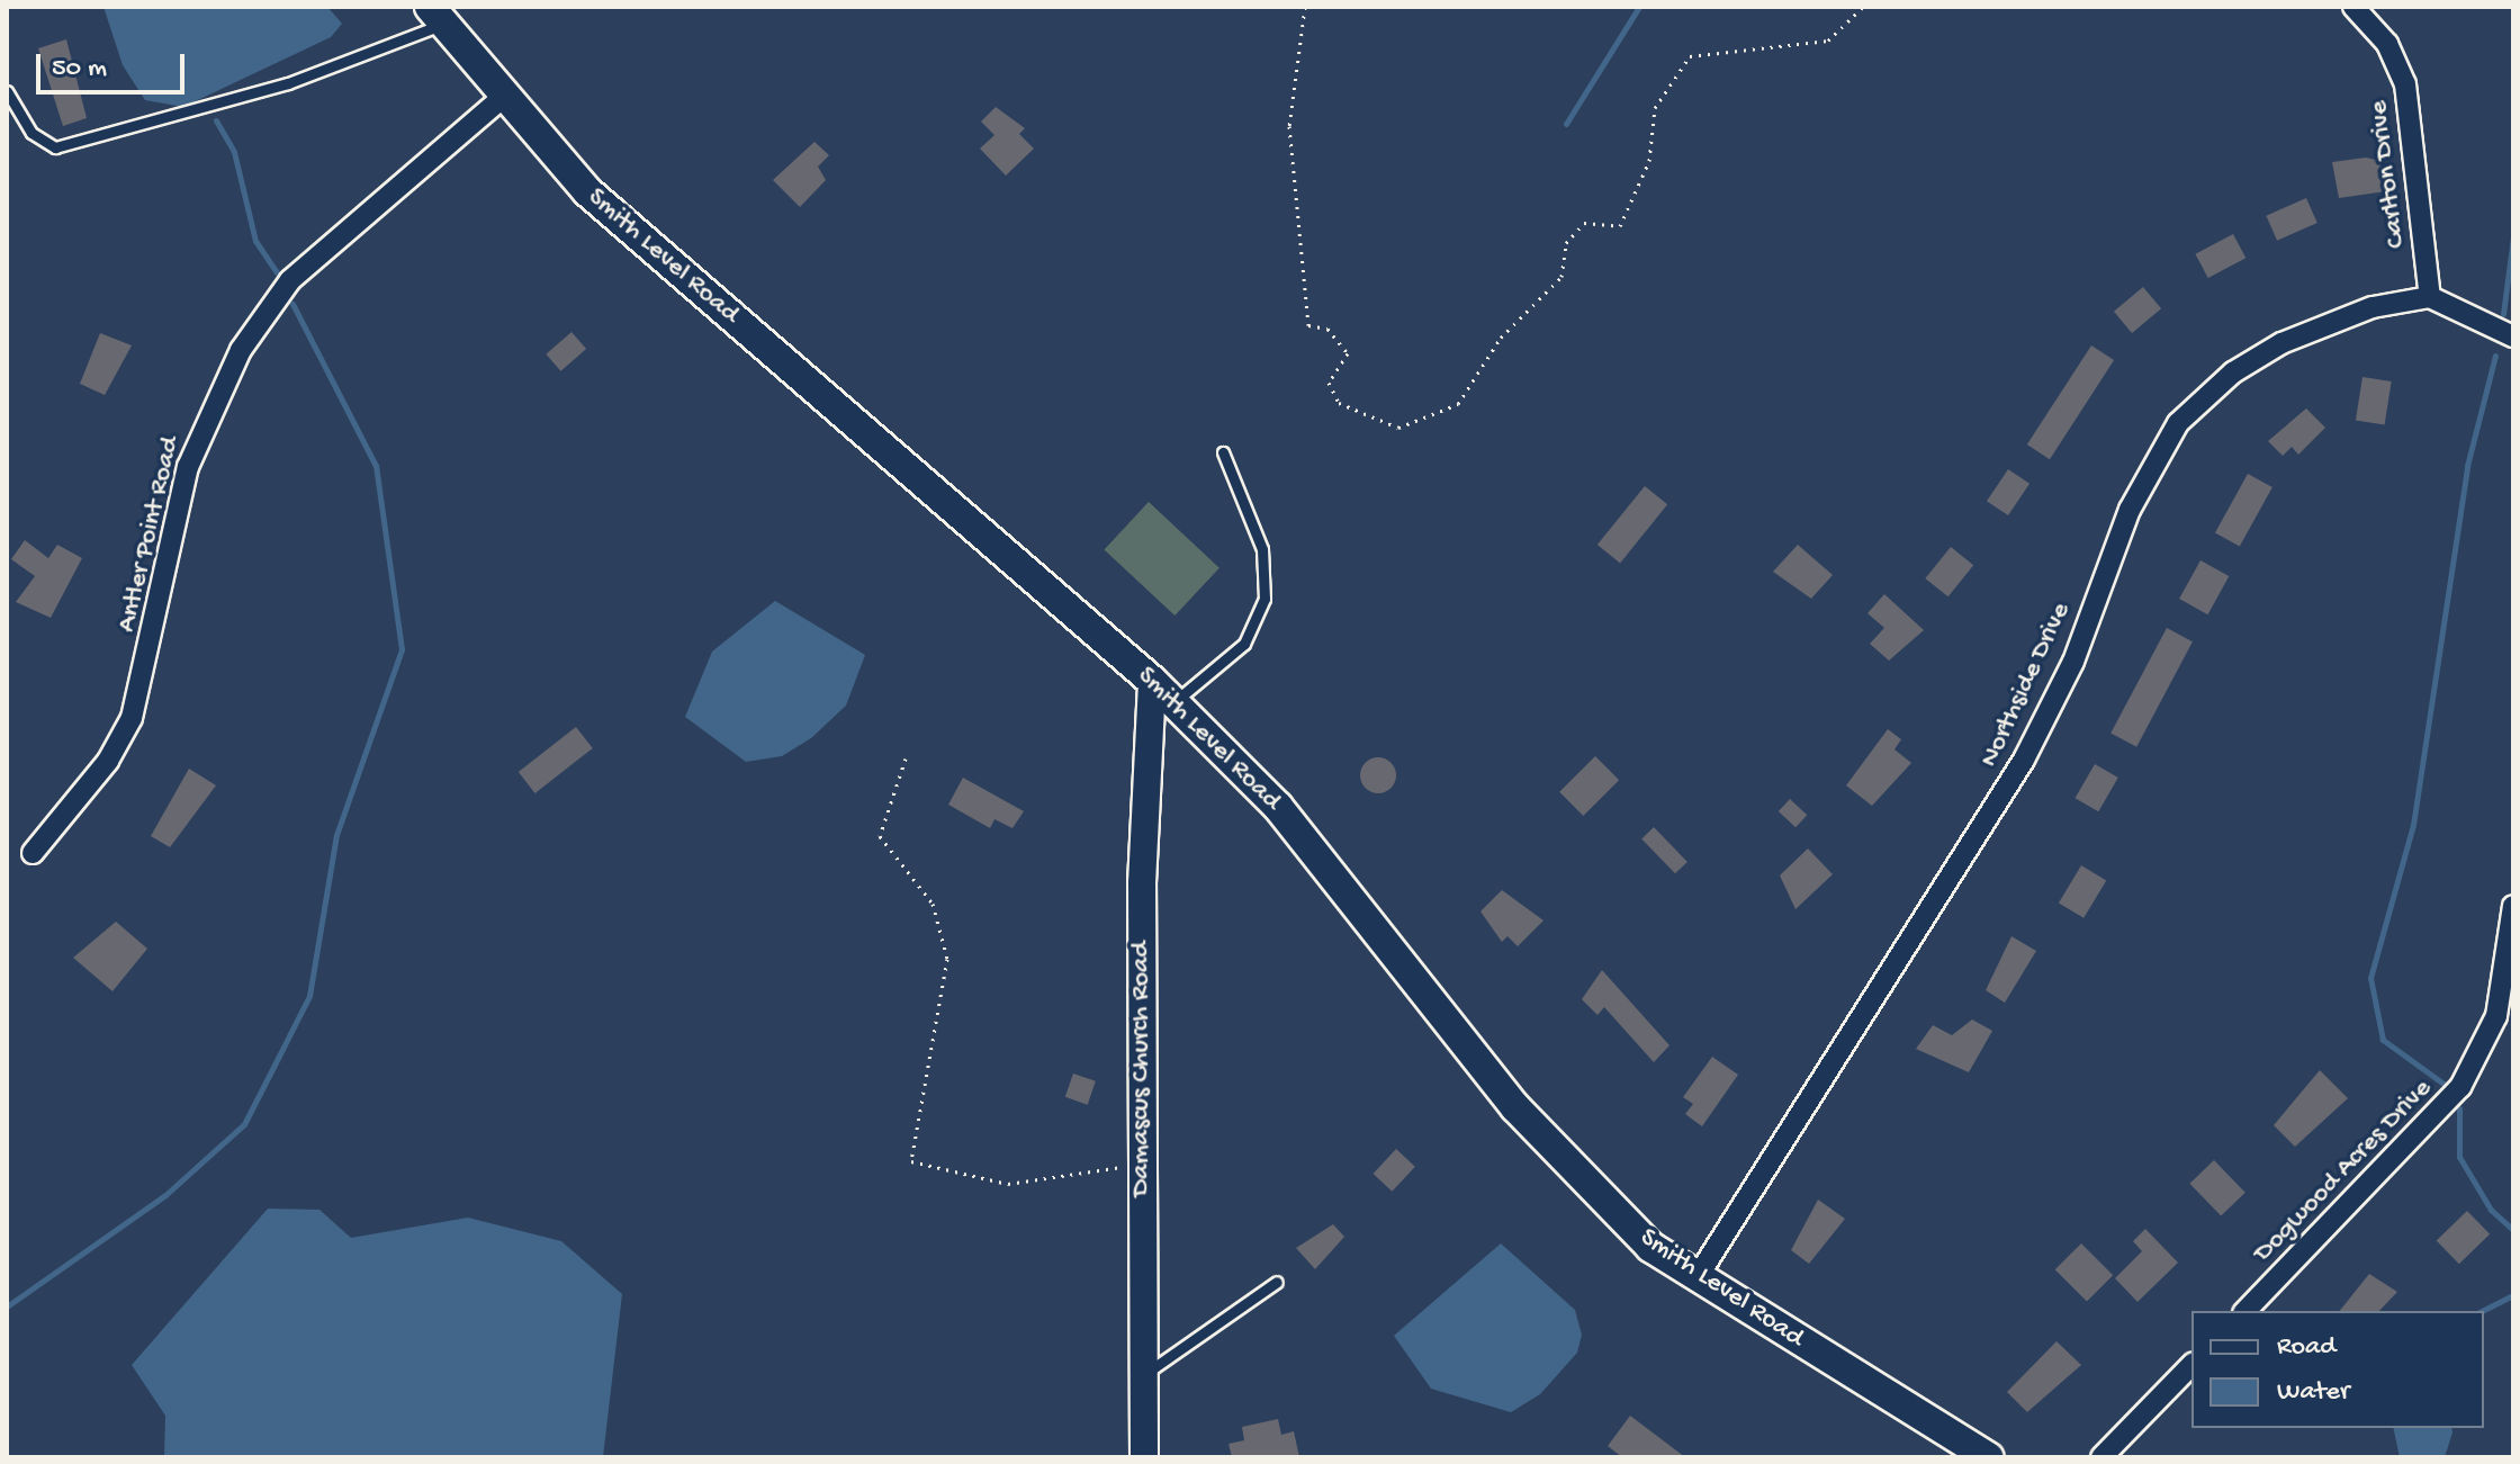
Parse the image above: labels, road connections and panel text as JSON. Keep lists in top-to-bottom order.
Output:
{
  "streets": {
    "main road": ["Smith Level Road"],
    "street": [
      "Carlton Drive",
      "Antler Point Road",
      "Northside Drive",
      "Damascus Church Road",
      "Dogwood Acres Drive"
    ]
  },
  "crossings": [
    ["Carlton Drive", "Northside Drive"],
    ["Smith Level Road", "Antler Point Road"],
    ["Smith Level Road", "Northside Drive"],
    ["Smith Level Road", "Damascus Church Road"]
  ],
  "legend": ["Road", "Water"],
  "scale_bar": "50 m"
}
